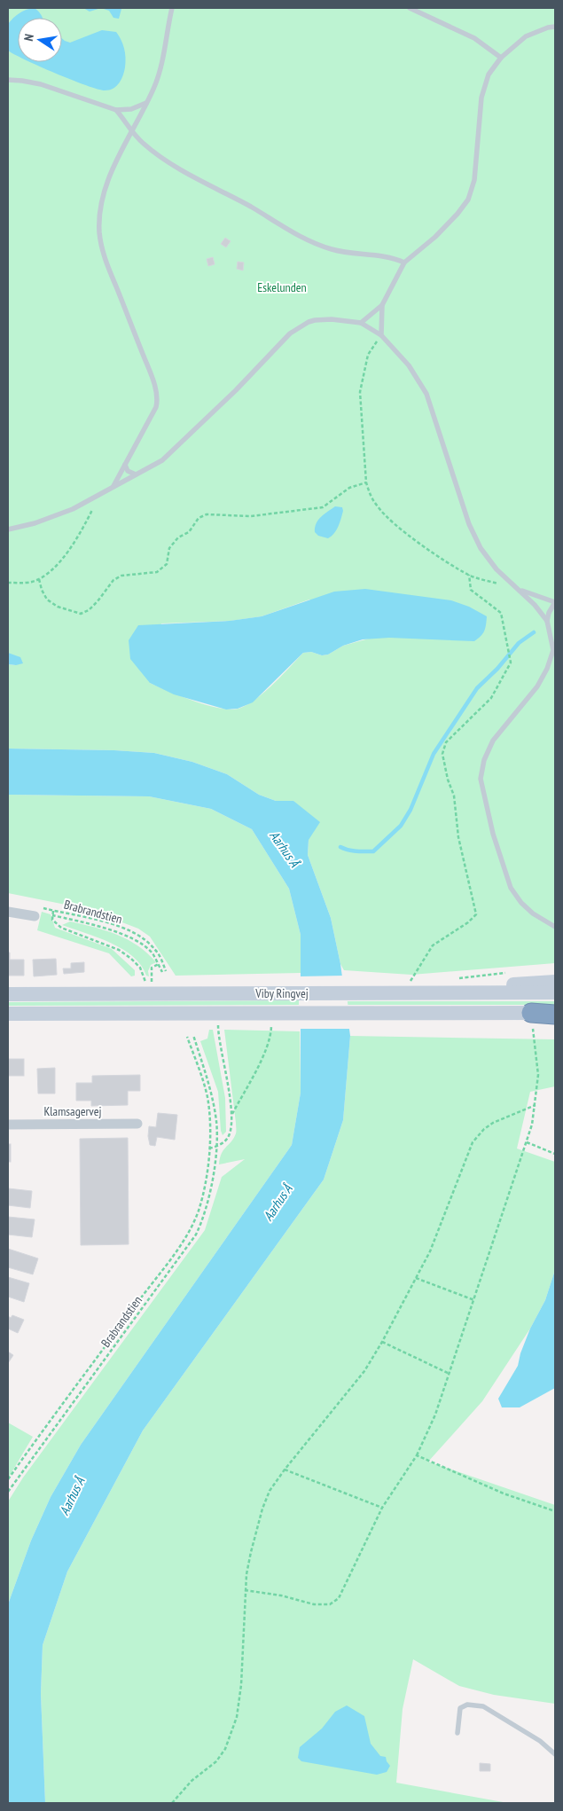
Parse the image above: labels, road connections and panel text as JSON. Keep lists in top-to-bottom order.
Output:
{
  "streets": {
    "main road": ["Viby Ringvej"],
    "street": ["Klamsagervej"],
    "path": ["Brabrandstien"]
  },
  "crossings": [
    ["Brabrandstien", "Viby Ringvej"]
  ],
  "water": ["Aarhus Å"],
  "parks": ["Eskelunden"],
  "north": "left"
}
